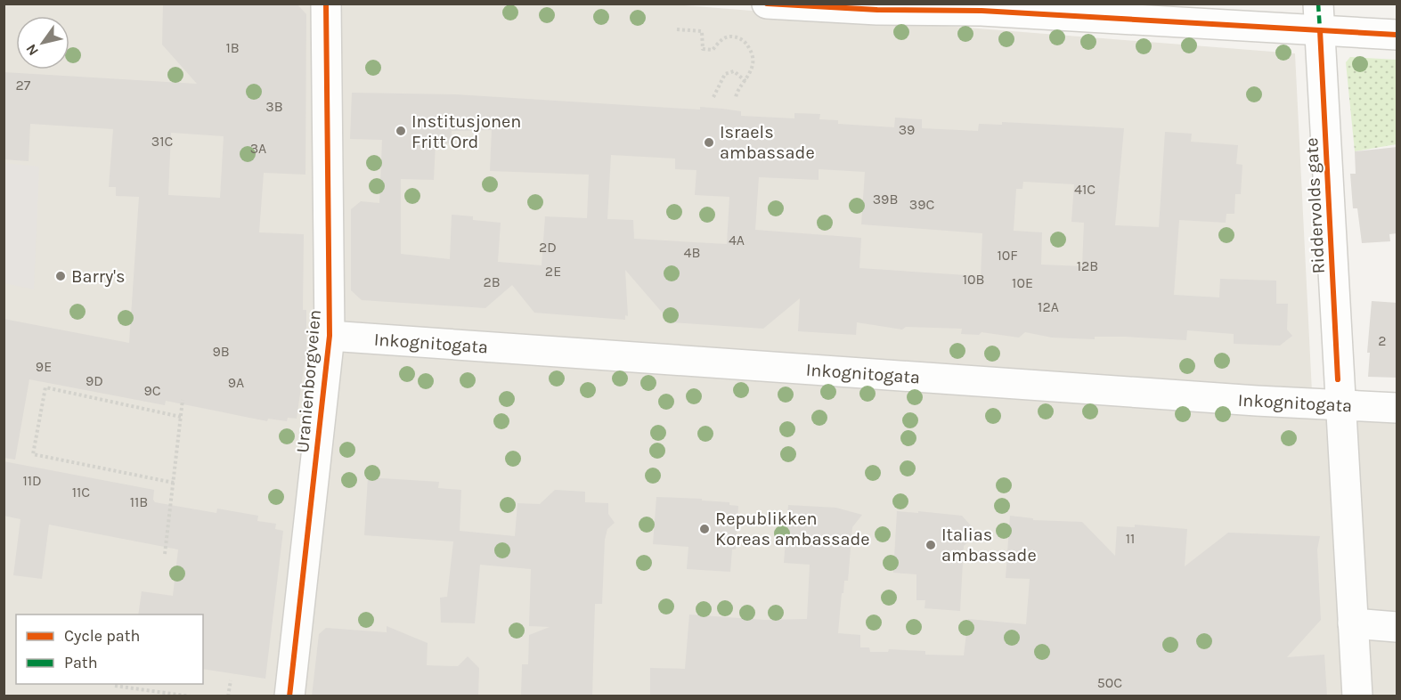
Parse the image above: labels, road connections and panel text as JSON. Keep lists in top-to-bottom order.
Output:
{
  "streets": {
    "street": ["Riddervolds gate", "Inkognitogata", "Uranienborgveien"]
  },
  "crossings": [
    ["Riddervolds gate", "Inkognitogata"],
    ["Inkognitogata", "Uranienborgveien"]
  ],
  "places": [
    "Institusjonen Fritt Ord",
    "Israels ambassade",
    "Barry's",
    "Republikken Koreas ambassade",
    "Italias ambassade"
  ],
  "house_numbers": [
    "1B",
    "27",
    "3B",
    "39",
    "31C",
    "3A",
    "41C",
    "39B",
    "39C",
    "4A",
    "2D",
    "4B",
    "10F",
    "12B",
    "2E",
    "10B",
    "2B",
    "10E",
    "12A",
    "2",
    "9B",
    "9E",
    "9D",
    "9A",
    "9C",
    "11D",
    "11C",
    "11B",
    "11",
    "50C"
  ],
  "legend": ["Cycle path", "Path"],
  "north": "bottom left"
}
